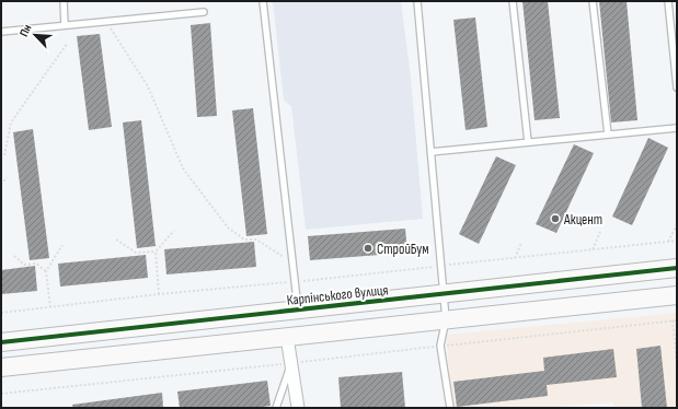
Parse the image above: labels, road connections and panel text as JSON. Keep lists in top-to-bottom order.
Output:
{
  "streets": {
    "street": ["Карпінського вулиця"]
  },
  "places": ["Акцент", "СтройБум"],
  "north": "top left"
}
